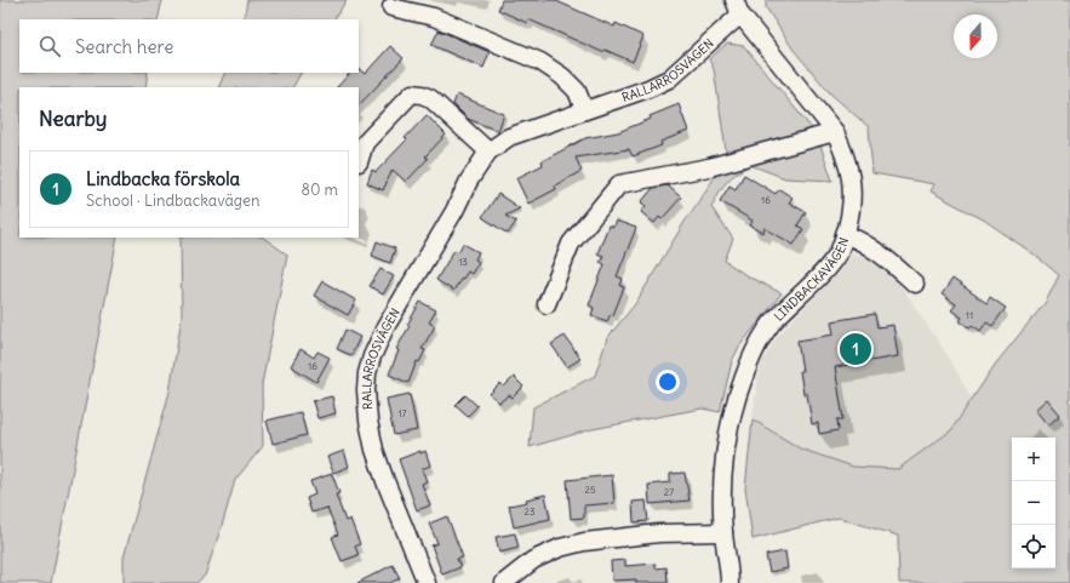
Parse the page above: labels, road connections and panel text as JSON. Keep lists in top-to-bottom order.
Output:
{
  "streets": {
    "street": ["RALLARROSVÄGEN", "LINDBACKAVÄGEN"]
  },
  "crossings": [
    ["RALLARROSVÄGEN", "LINDBACKAVÄGEN"]
  ],
  "house_numbers": [
    "16",
    "13",
    "11",
    "16",
    "17",
    "25",
    "27",
    "23"
  ],
  "north": "bottom",
  "page": {
    "search": "Search here",
    "heading": "Nearby",
    "list": [
      {
        "mark": "1",
        "name": "Lindbacka förskola",
        "note": "School · Lindbackavägen",
        "value": "80 m"
      }
    ],
    "pins": "1",
    "map_buttons": ["+", "−"]
  }
}
